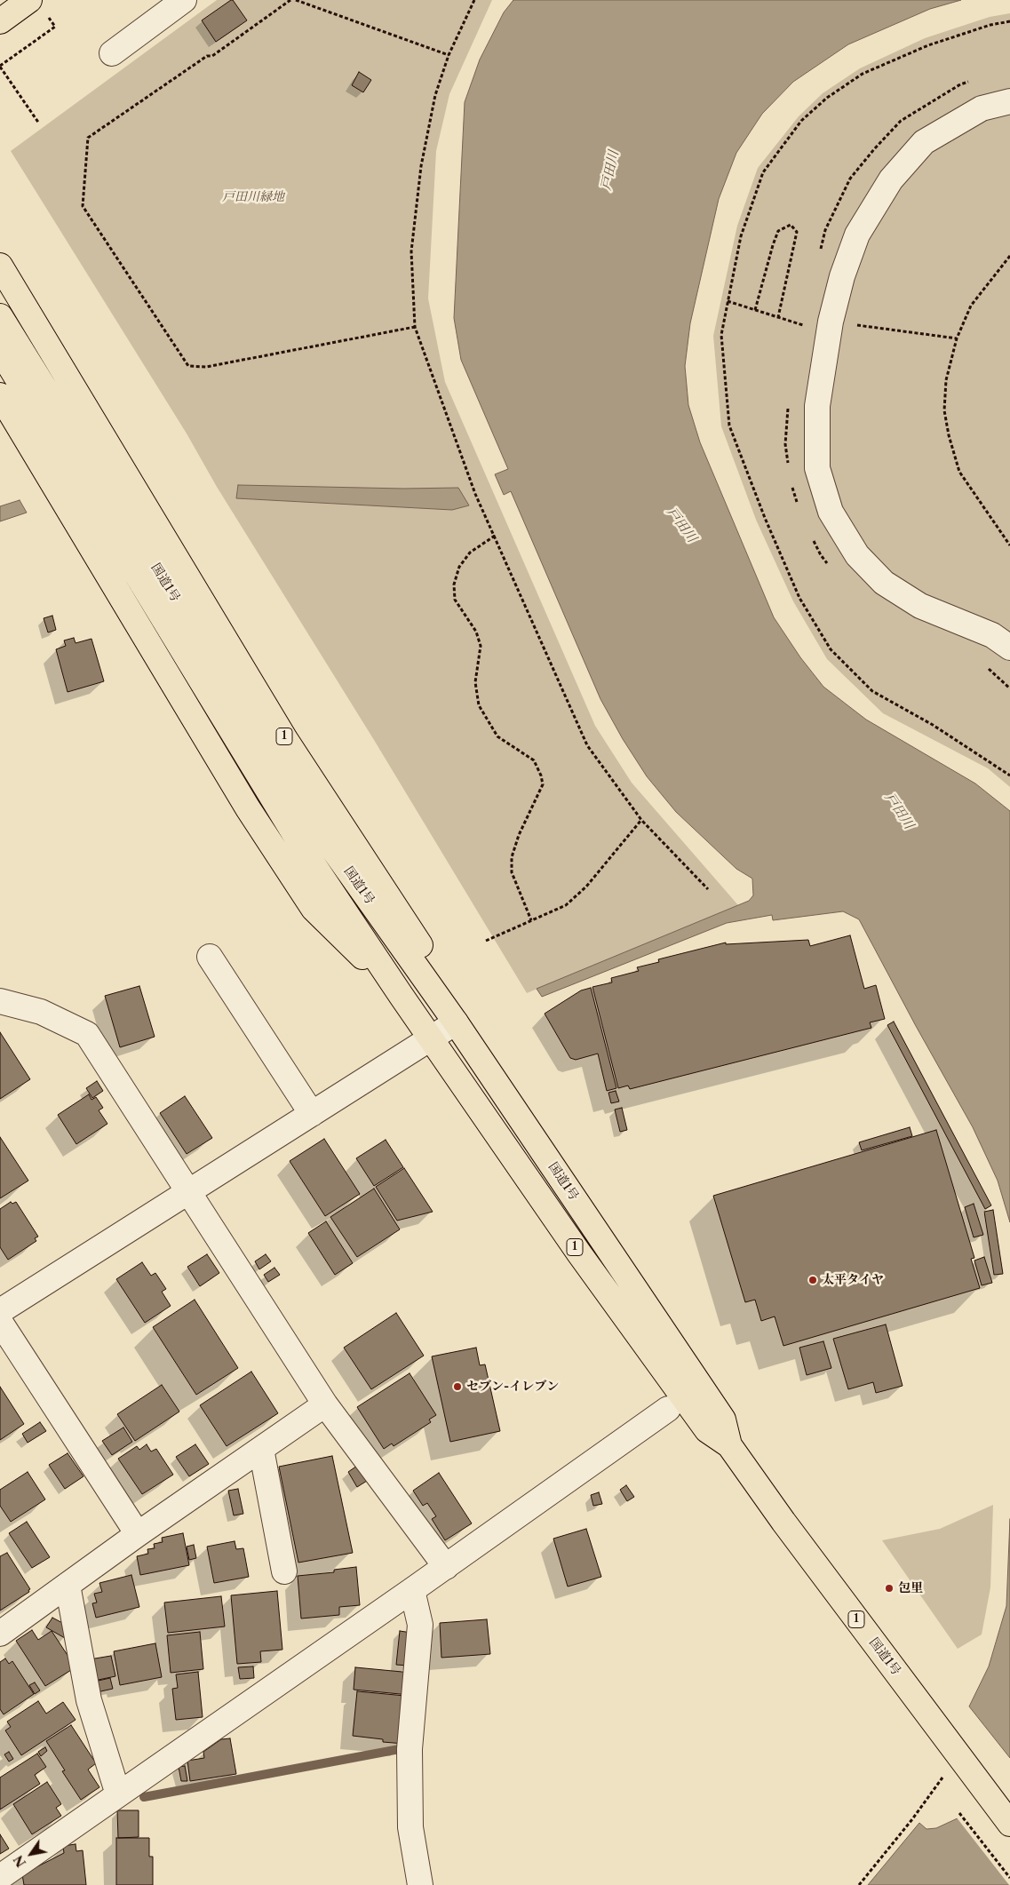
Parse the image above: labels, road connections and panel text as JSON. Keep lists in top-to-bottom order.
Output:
{
  "streets": {
    "highway": ["国道1号", "1"]
  },
  "crossings": [
    ["国道1号", "1"]
  ],
  "water": ["戸田川"],
  "parks": ["戸田川緑地"],
  "places": ["太平タイヤ", "セブン-イレブン", "包里"],
  "north": "bottom left"
}
